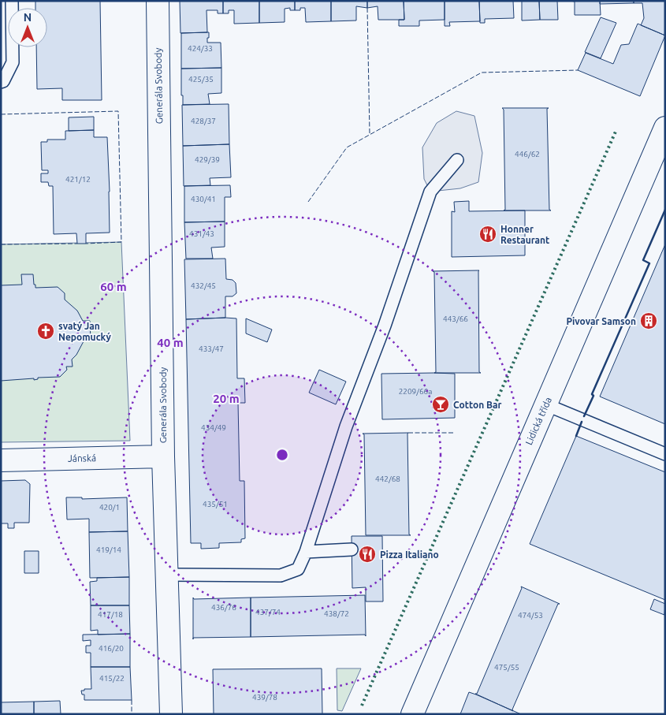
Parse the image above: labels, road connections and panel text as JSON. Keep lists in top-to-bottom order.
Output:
{
  "streets": {
    "street": ["Generála Svobody", "Lidická třída", "Jánská"]
  },
  "crossings": [
    ["Generála Svobody", "Jánská"]
  ],
  "places": {
    "restaurant": ["Honner Restaurant", "Pizza Italiano"],
    "building": ["Pivovar Samson"],
    "church": ["svatý Jan Nepomucký"],
    "bar": ["Cotton Bar"]
  },
  "house_numbers": [
    "424/33",
    "425/35",
    "428/37",
    "446/62",
    "429/39",
    "421/12",
    "430/41",
    "431/43",
    "432/45",
    "443/66",
    "433/47",
    "2209/66a",
    "434/49",
    "442/68",
    "435/51",
    "420/1",
    "419/14",
    "436/76",
    "437/74",
    "438/72",
    "417/18",
    "474/53",
    "416/20",
    "475/55",
    "415/22",
    "439/78"
  ],
  "north": "top",
  "rings": ["60 m", "40 m", "20 m"]
}
